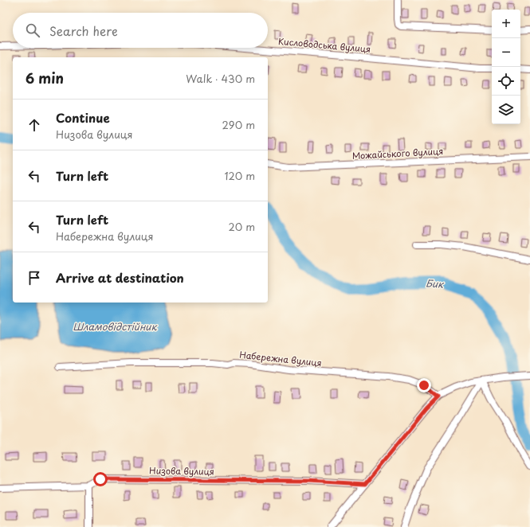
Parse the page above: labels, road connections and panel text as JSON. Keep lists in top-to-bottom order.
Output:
{
  "streets": {
    "street": [
      "Кисловодська вулиця",
      "Можайського вулиця",
      "Набережна вулиця",
      "Низова вулиця"
    ]
  },
  "water": ["Бик", "Шламовідстійник"],
  "page": {
    "map_buttons": ["+", "−"],
    "search": "Search here",
    "heading": ["6 min", "Walk · 430 m"],
    "list": [
      ["Continue", "Низова вулиця", "290 m"],
      ["Turn left", "120 m"],
      ["Turn left", "Набережна вулиця", "20 m"],
      "Arrive at destination"
    ]
  }
}
